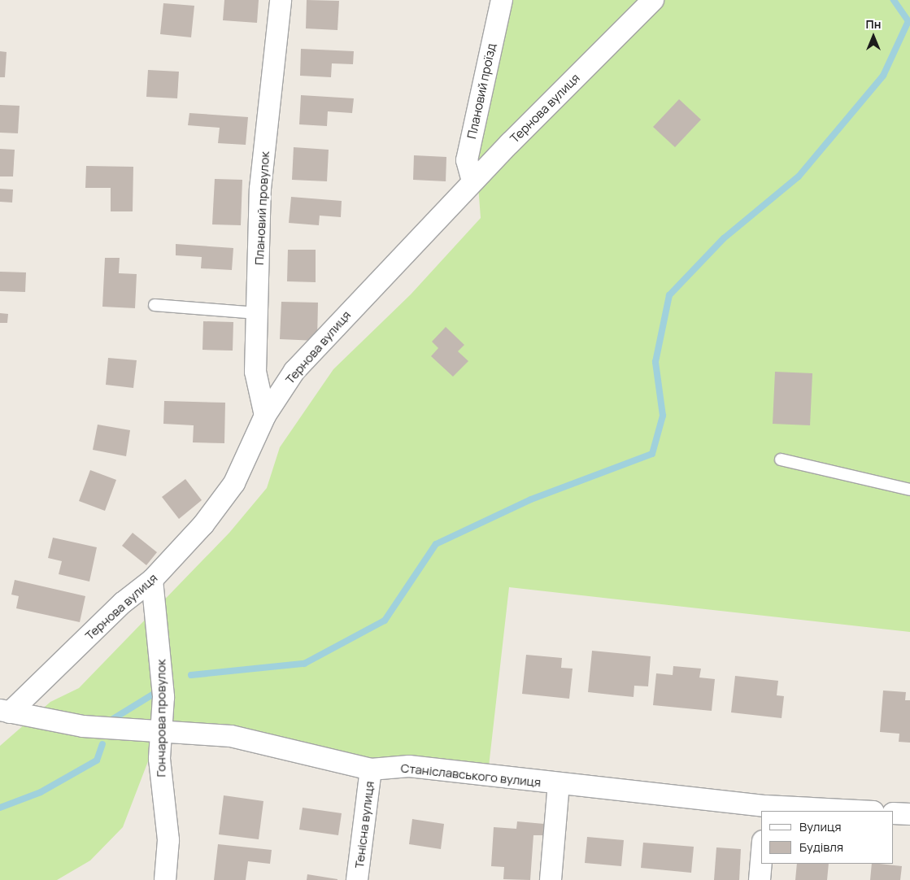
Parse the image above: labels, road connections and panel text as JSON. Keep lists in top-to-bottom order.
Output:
{
  "streets": {
    "street": [
      "Плановий проїзд",
      "Тернова вулиця",
      "Плановий провулок",
      "Гончарова провулок",
      "Станіславського вулиця",
      "Тенісна вулиця"
    ]
  },
  "crossings": [
    ["Плановий проїзд", "Тернова вулиця"],
    ["Тернова вулиця", "Плановий провулок"],
    ["Тернова вулиця", "Гончарова провулок"],
    ["Тернова вулиця", "Станіславського вулиця"],
    ["Гончарова провулок", "Станіславського вулиця"],
    ["Станіславського вулиця", "Тенісна вулиця"]
  ],
  "legend": ["Вулиця", "Будівля"],
  "north": "top"
}
